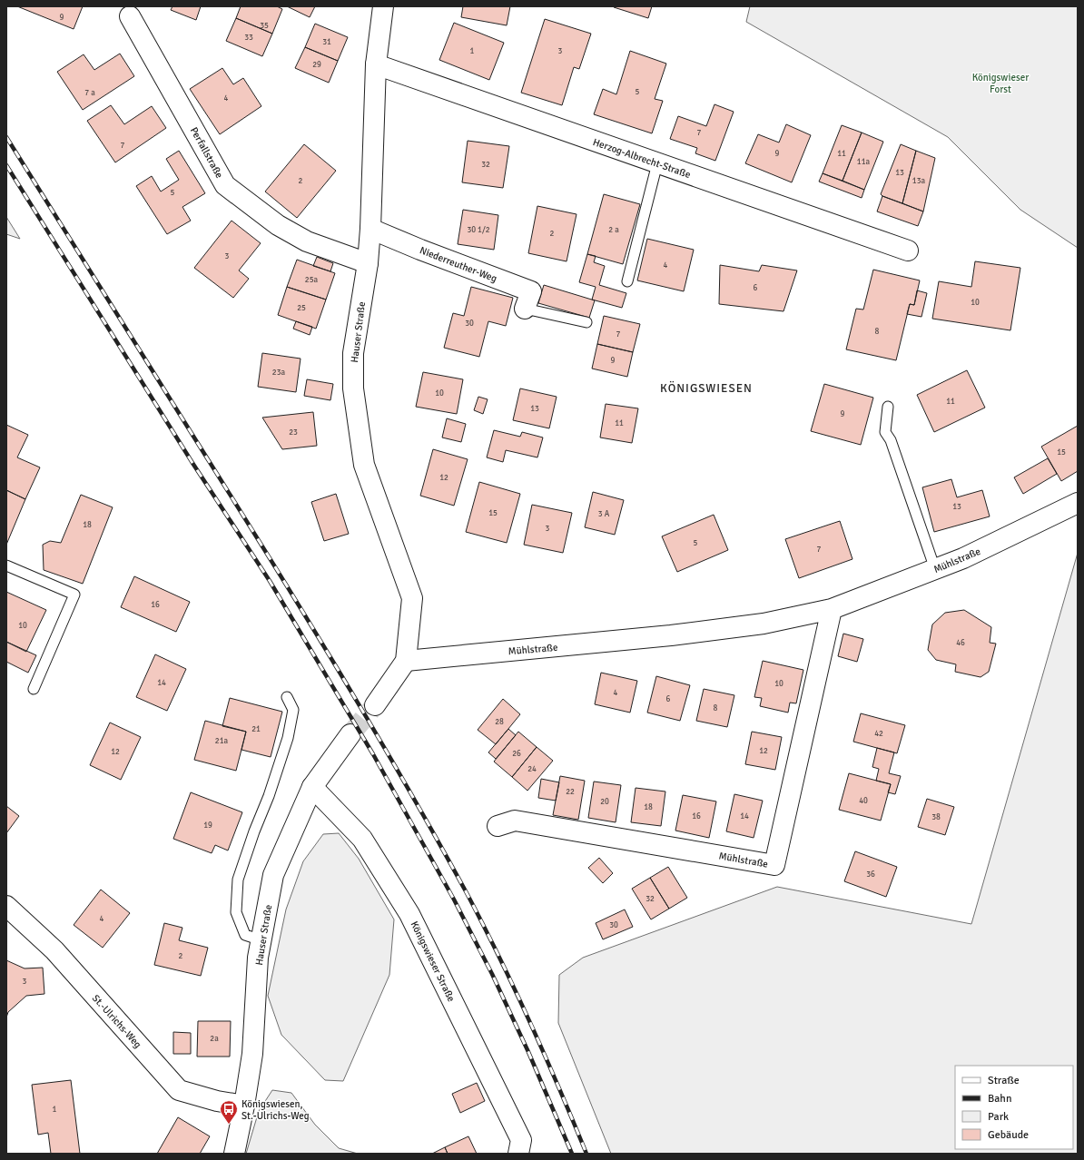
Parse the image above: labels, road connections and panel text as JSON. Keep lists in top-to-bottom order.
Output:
{
  "streets": {
    "street": [
      "Perfallstraße",
      "Herzog-Albrecht-Straße",
      "Niederreuther-Weg",
      "Hauser Straße",
      "Mühlstraße",
      "Königswieser Straße",
      "St.-Ulrichs-Weg"
    ]
  },
  "crossings": [
    ["Perfallstraße", "Hauser Straße"],
    ["Herzog-Albrecht-Straße", "Hauser Straße"],
    ["Niederreuther-Weg", "Hauser Straße"],
    ["Hauser Straße", "Mühlstraße"],
    ["Hauser Straße", "Königswieser Straße"],
    ["Hauser Straße", "St.-Ulrichs-Weg"]
  ],
  "districts": ["KÖNIGSWIESEN"],
  "parks": ["Königswieser Forst"],
  "places": {
    "bus stop": ["Königswiesen, St.-Ulrichs-Weg"]
  },
  "house_numbers": [
    "9",
    "35",
    "33",
    "31",
    "1",
    "3",
    "29",
    "5",
    "7 a",
    "4",
    "7",
    "7",
    "9",
    "11",
    "11a",
    "32",
    "13",
    "2",
    "13a",
    "5",
    "30 1/2",
    "2 a",
    "2",
    "3",
    "4",
    "25a",
    "6",
    "10",
    "25",
    "30",
    "8",
    "7",
    "9",
    "23a",
    "10",
    "11",
    "13",
    "9",
    "11",
    "23",
    "15",
    "12",
    "13",
    "15",
    "3 A",
    "18",
    "3",
    "5",
    "7",
    "16",
    "10",
    "46",
    "14",
    "10",
    "4",
    "6",
    "8",
    "28",
    "21",
    "42",
    "21a",
    "12",
    "12",
    "26",
    "24",
    "22",
    "40",
    "20",
    "18",
    "16",
    "14",
    "38",
    "19",
    "36",
    "32",
    "4",
    "30",
    "2",
    "3",
    "2a",
    "1"
  ],
  "legend": [
    "Straße",
    "Bahn",
    "Park",
    "Gebäude"
  ]
}
